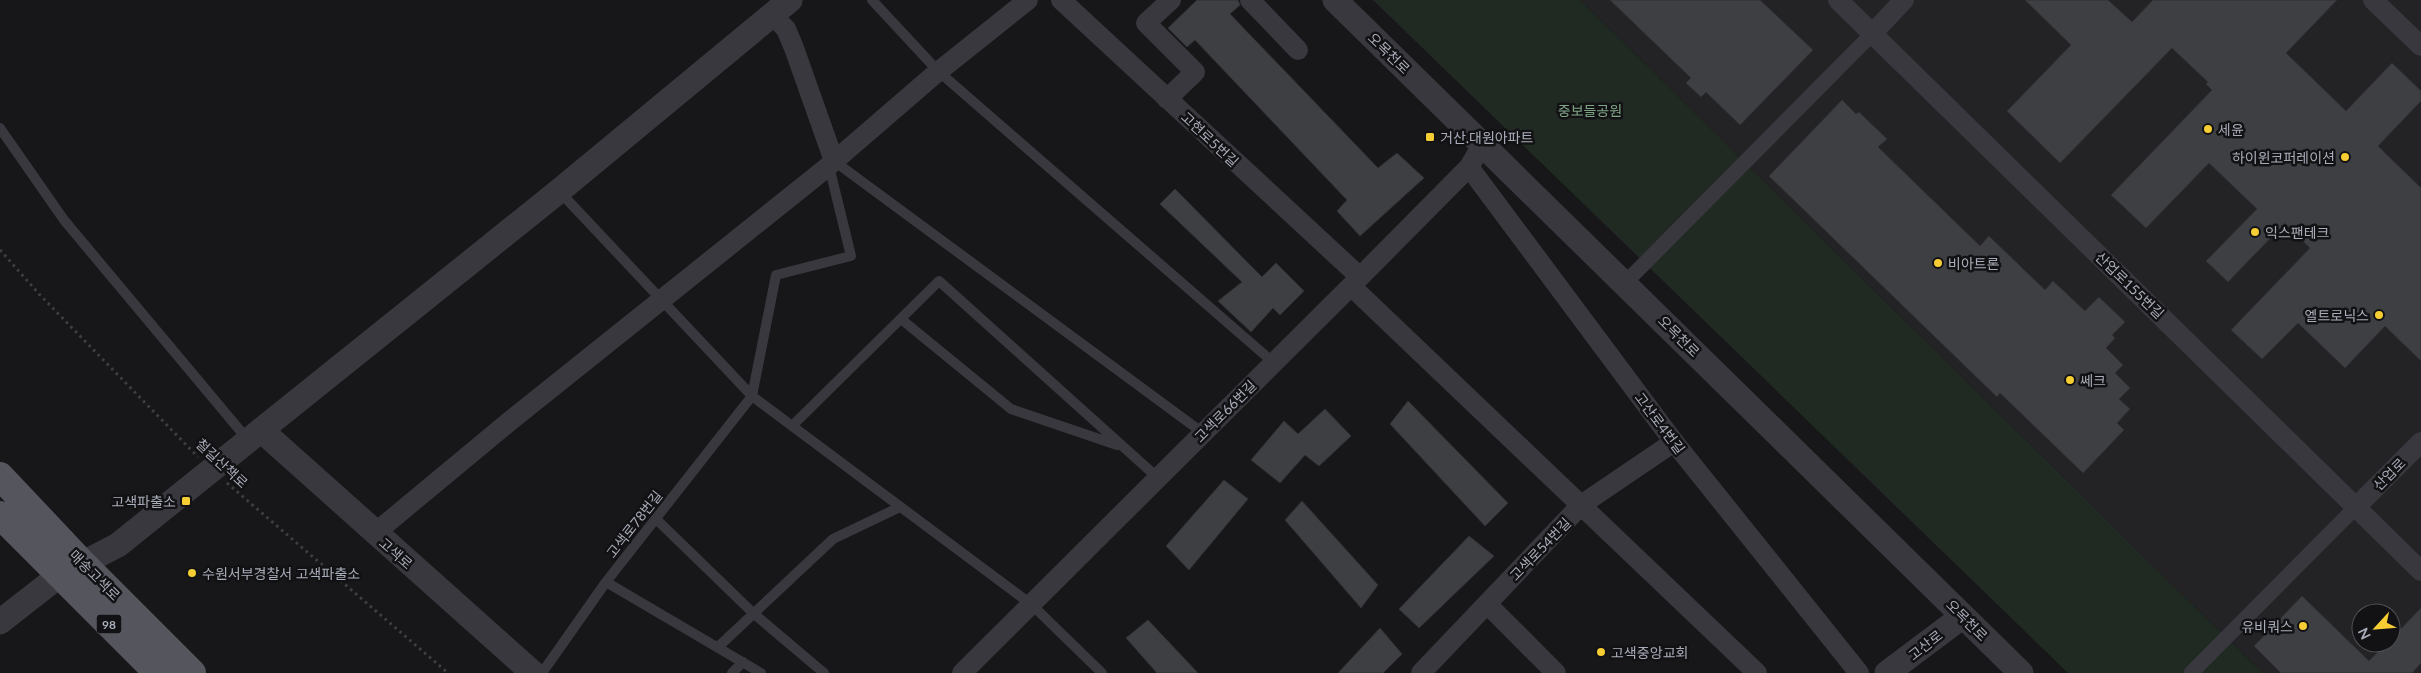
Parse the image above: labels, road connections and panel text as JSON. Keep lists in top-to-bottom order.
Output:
{
  "streets": {
    "main road": ["매송고색로", "98"],
    "street": [
      "오목천로",
      "고현로5번길",
      "산업로155번길",
      "고색로66번길",
      "고산로4번길",
      "산업로",
      "고색로54번길",
      "고색로",
      "고산로"
    ],
    "lane": ["고색로78번길"],
    "path": ["철길산책로"]
  },
  "crossings": [
    ["오목천로", "고색로66번길"],
    ["오목천로", "고산로"],
    ["고현로5번길", "고색로66번길"],
    ["고현로5번길", "고색로54번길"],
    ["산업로155번길", "산업로"],
    ["고색로66번길", "고산로4번길"],
    ["고산로4번길", "고색로54번길"]
  ],
  "parks": ["중보들공원"],
  "places": {
    "other": [
      "세윤",
      "하이윈코퍼레이션",
      "익스팬테크",
      "비아트론",
      "엘트로닉스",
      "쎄크",
      "수원서부경찰서 고색파출소",
      "유비쿼스",
      "고색중앙교회"
    ],
    "transit": ["거산.대원아파트", "고색파출소"]
  },
  "north": "bottom left"
}
